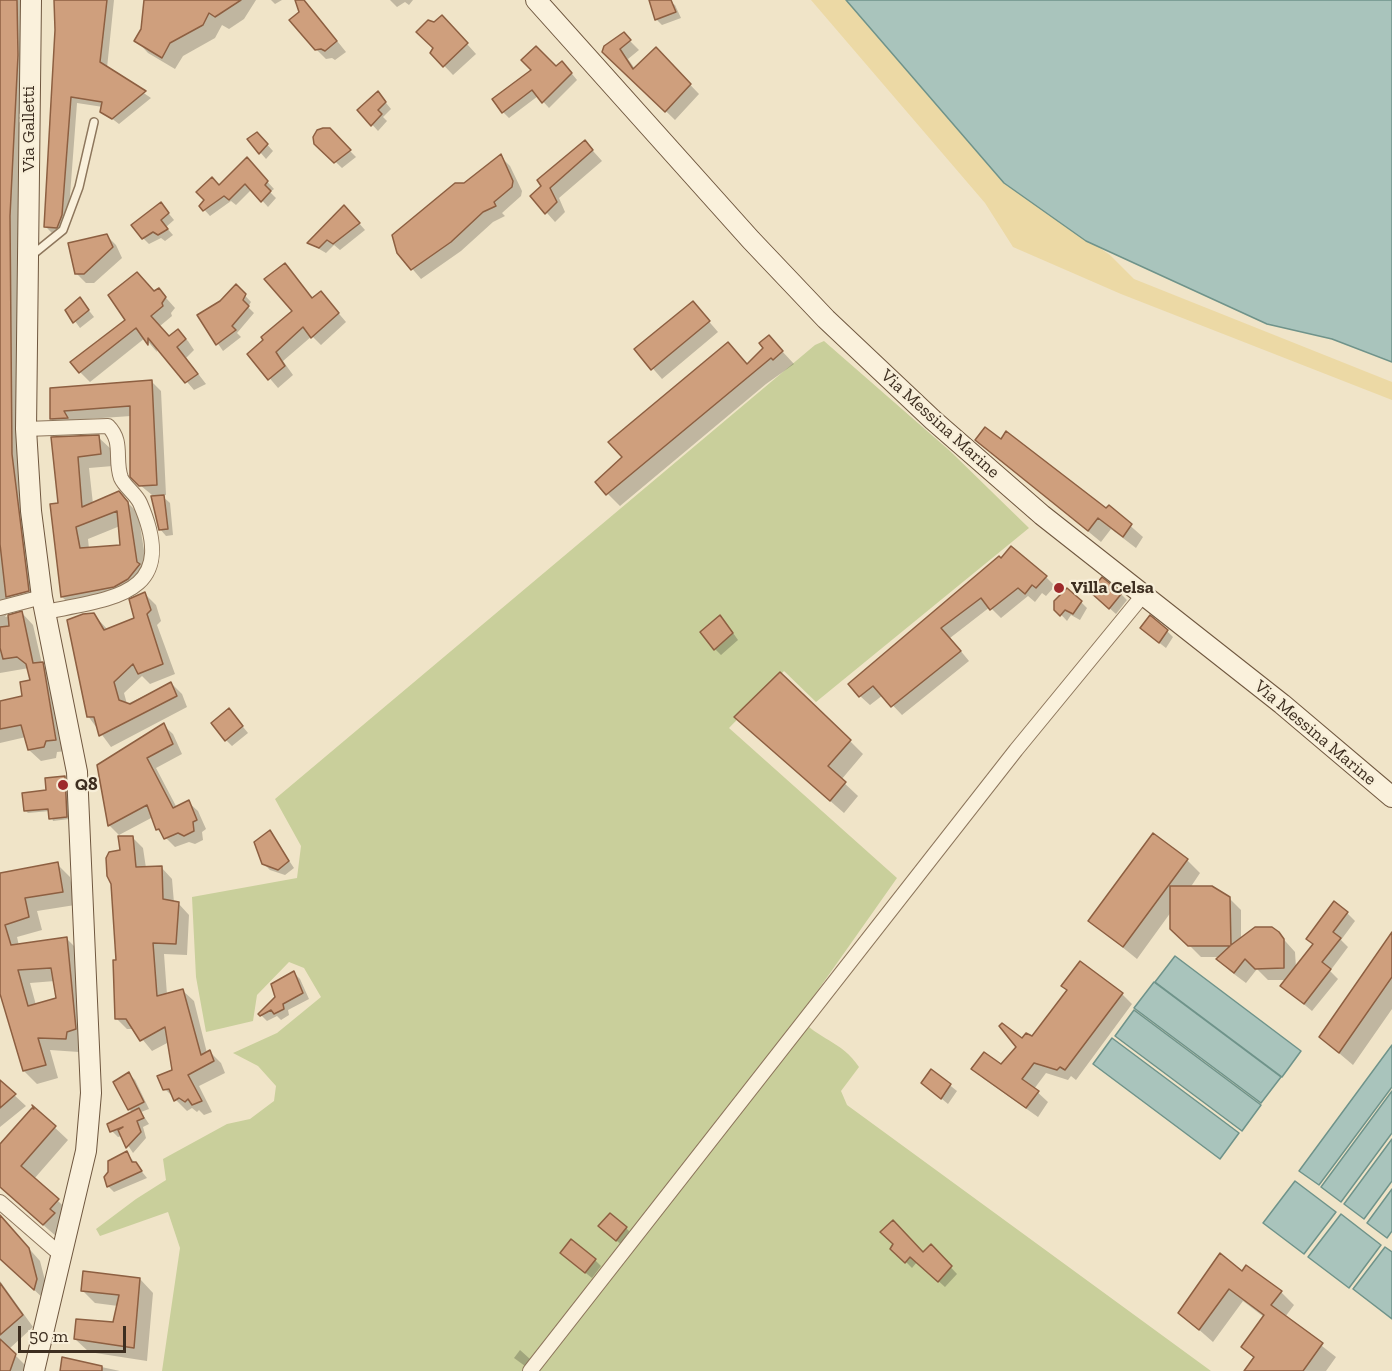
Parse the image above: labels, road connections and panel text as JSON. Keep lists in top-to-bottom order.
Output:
{
  "streets": {
    "main road": ["Via Galletti", "Via Messina Marine"]
  },
  "places": ["Villa Celsa", "Q8"],
  "scale_bar": "50 m"
}
